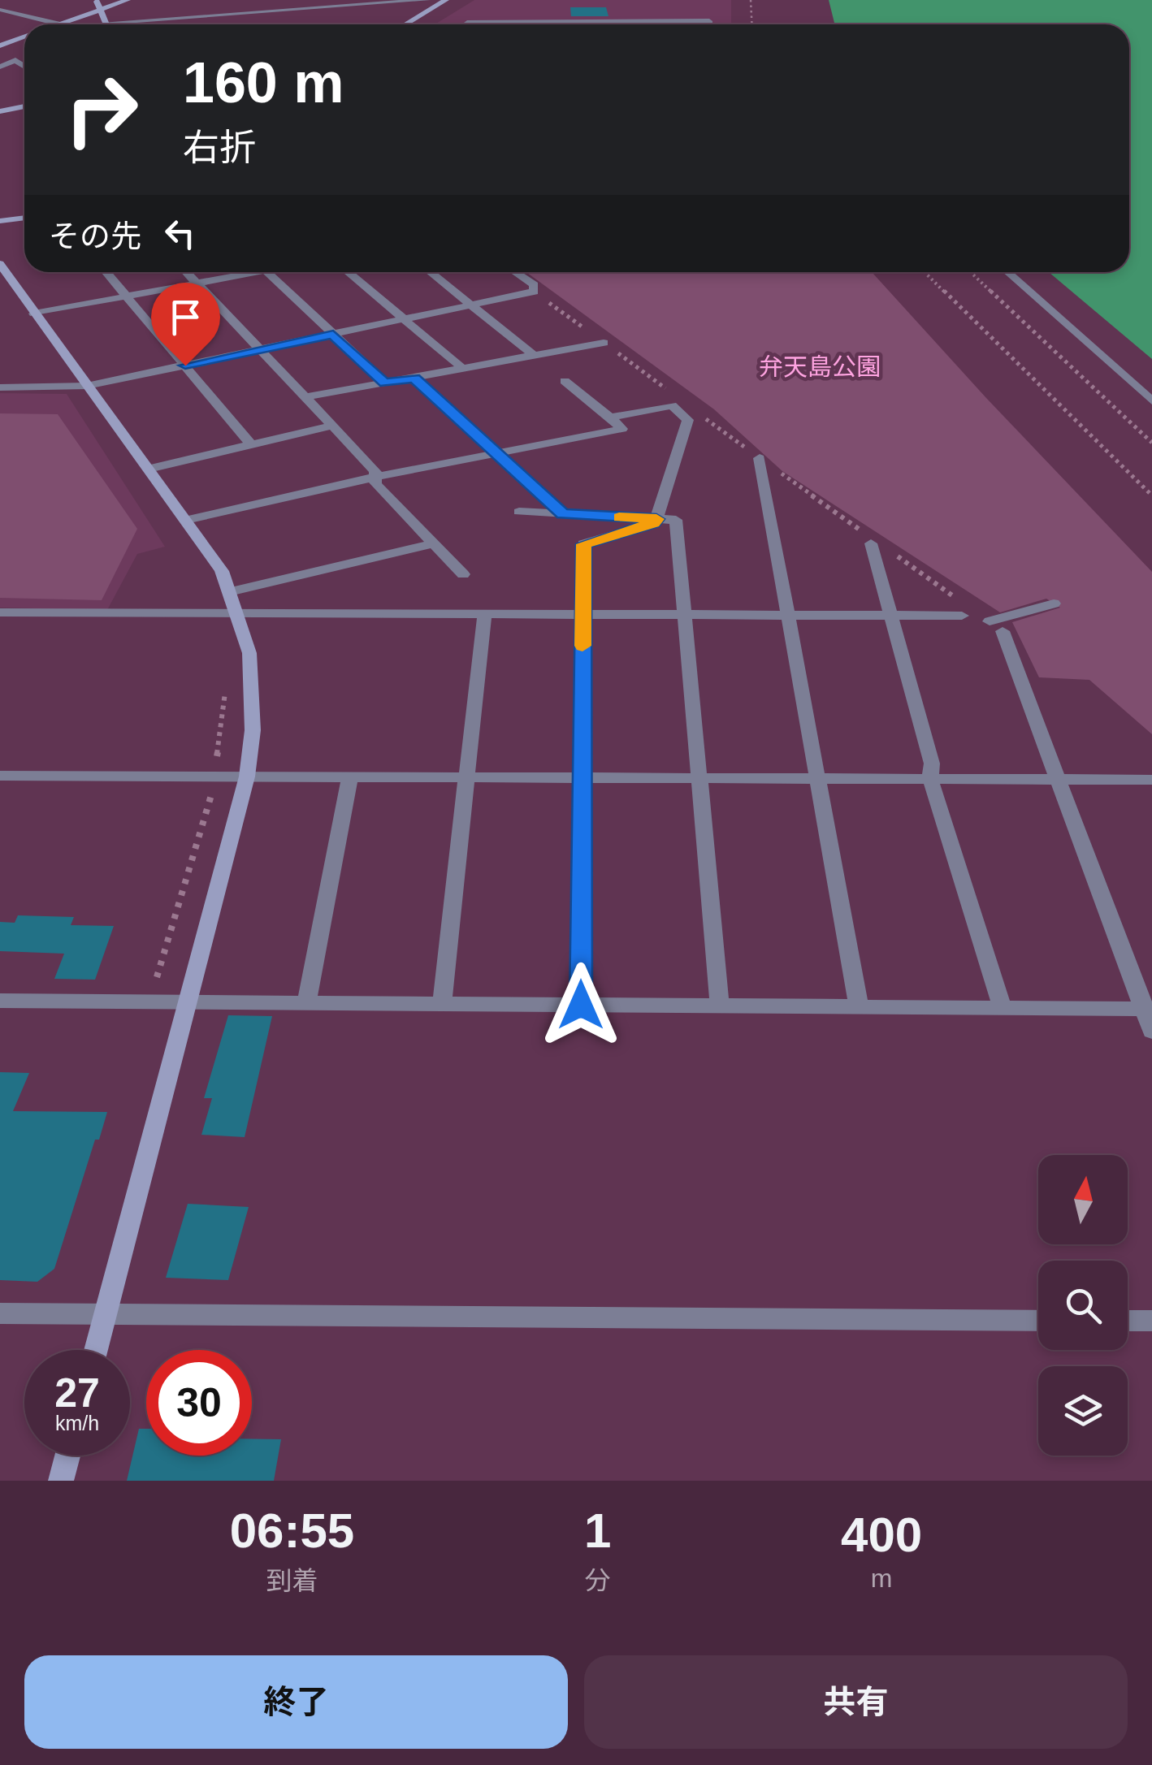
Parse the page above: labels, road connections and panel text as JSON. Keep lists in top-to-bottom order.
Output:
{
  "parks": ["弁天島公園"],
  "north": "top",
  "page": {
    "turn": ["160 m", "右折"],
    "then": "その先",
    "speed": "27 km/h",
    "limit": "30",
    "eta": [
      "06:55",
      "到着",
      "1",
      "分",
      "400",
      "m"
    ],
    "buttons": ["終了", "共有"]
  }
}
